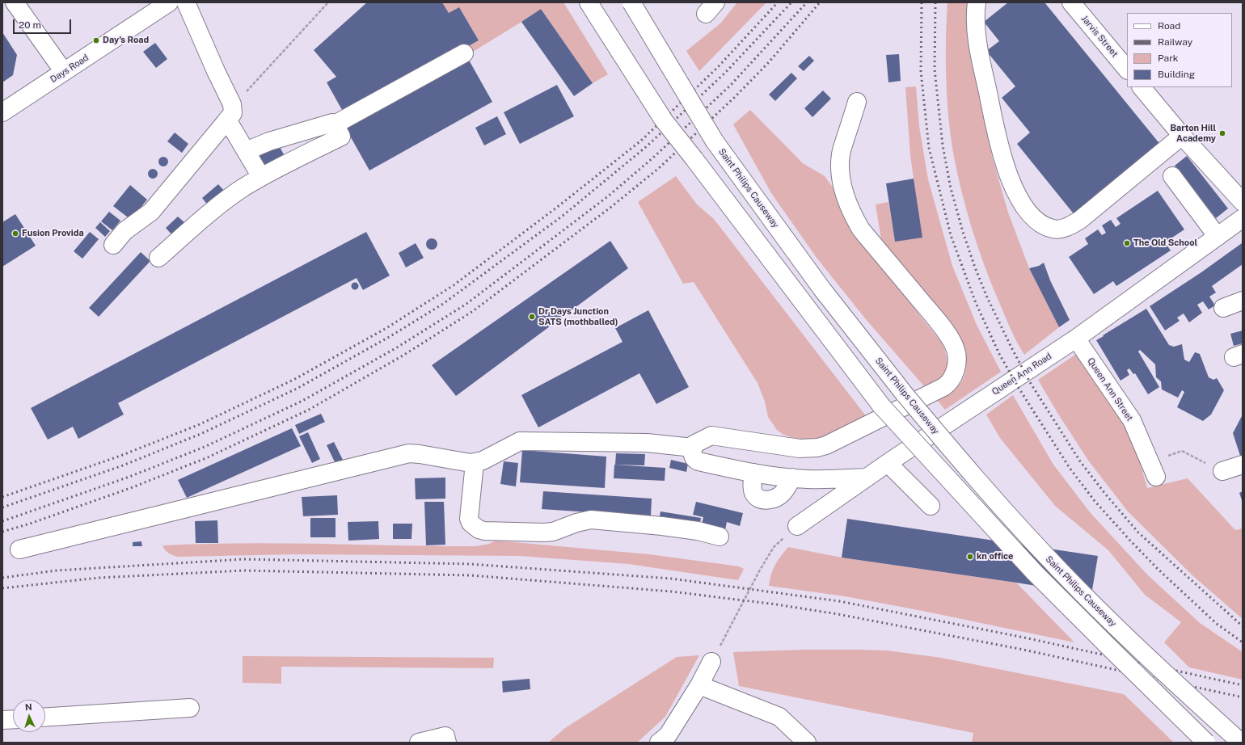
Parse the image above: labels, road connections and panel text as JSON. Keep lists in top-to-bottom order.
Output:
{
  "streets": {
    "main road": [
      "Jarvis Street",
      "Days Road",
      "Saint Philips Causeway",
      "Queen Ann Road",
      "Queen Ann Street"
    ]
  },
  "crossings": [
    ["Queen Ann Road", "Queen Ann Street"]
  ],
  "places": [
    "Day's Road",
    "Barton Hill Academy",
    "Fusion Provida",
    "The Old School",
    "Dr Days Junction SATS (mothballed)",
    "kn office"
  ],
  "legend": [
    "Road",
    "Railway",
    "Park",
    "Building"
  ],
  "scale_bar": "20 m",
  "north": "top"
}
